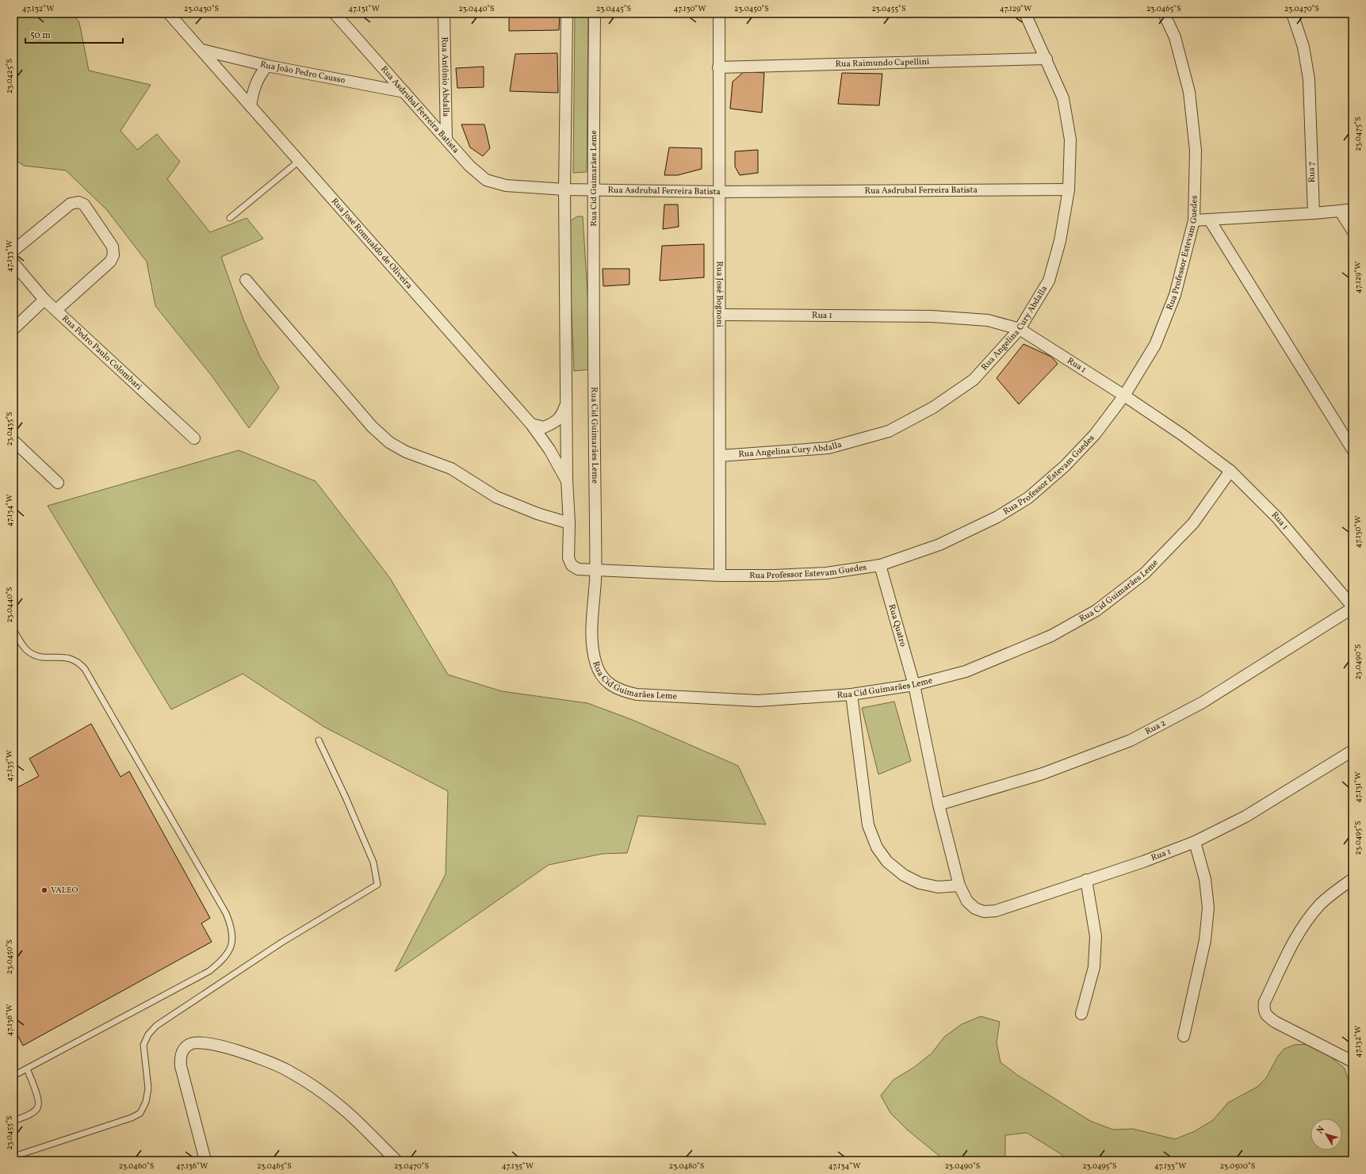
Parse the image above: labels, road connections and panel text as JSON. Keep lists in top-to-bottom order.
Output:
{
  "streets": {
    "street": [
      "Rua Raimundo Capellini",
      "Rua João Pedro Causso",
      "Rua Antônio Abdalla",
      "Rua Asdrubal Ferreira Batista",
      "Rua 7",
      "Rua Cid Guimarães Leme",
      "Rua José Romualdo de Oliveira",
      "Rua Professor Estevam Guedes",
      "Rua José Bognoni",
      "Rua 1",
      "Rua Angelina Cury Abdalla",
      "Rua Pedro Paulo Colombari",
      "Rua Quatro",
      "Rua 2"
    ]
  },
  "crossings": [
    ["Rua Raimundo Capellini", "Rua José Bognoni"],
    ["Rua Raimundo Capellini", "Rua Angelina Cury Abdalla"],
    ["Rua João Pedro Causso", "Rua Asdrubal Ferreira Batista"],
    ["Rua João Pedro Causso", "Rua José Romualdo de Oliveira"],
    ["Rua Antônio Abdalla", "Rua Asdrubal Ferreira Batista"],
    ["Rua Asdrubal Ferreira Batista", "Rua Cid Guimarães Leme"],
    ["Rua Asdrubal Ferreira Batista", "Rua José Bognoni"],
    ["Rua Asdrubal Ferreira Batista", "Rua Angelina Cury Abdalla"],
    ["Rua Cid Guimarães Leme", "Rua Professor Estevam Guedes"],
    ["Rua Cid Guimarães Leme", "Rua 1"],
    ["Rua Cid Guimarães Leme", "Rua Quatro"],
    ["Rua Professor Estevam Guedes", "Rua José Bognoni"],
    ["Rua Professor Estevam Guedes", "Rua 1"],
    ["Rua Professor Estevam Guedes", "Rua Quatro"],
    ["Rua José Bognoni", "Rua 1"],
    ["Rua José Bognoni", "Rua Angelina Cury Abdalla"],
    ["Rua 1", "Rua Angelina Cury Abdalla"],
    ["Rua 1", "Rua Quatro"],
    ["Rua 1", "Rua 2"],
    ["Rua Quatro", "Rua 2"]
  ],
  "places": ["VALEO"],
  "scale_bar": "50 m",
  "north": "top left",
  "coordinates": [
    "47.132°W",
    "23.0430°S",
    "47.131°W",
    "23.0440°S",
    "23.0445°S",
    "47.130°W",
    "23.0450°S",
    "23.0455°S",
    "47.129°W",
    "23.0465°S",
    "23.0470°S",
    "23.0425°S",
    "23.0475°S",
    "47.133°W",
    "23.0435°S",
    "47.134°W",
    "23.0490°S",
    "47.135°W",
    "23.0495°S",
    "47.136°W",
    "23.0460°S",
    "23.0480°S",
    "23.0500°S"
  ]
}
